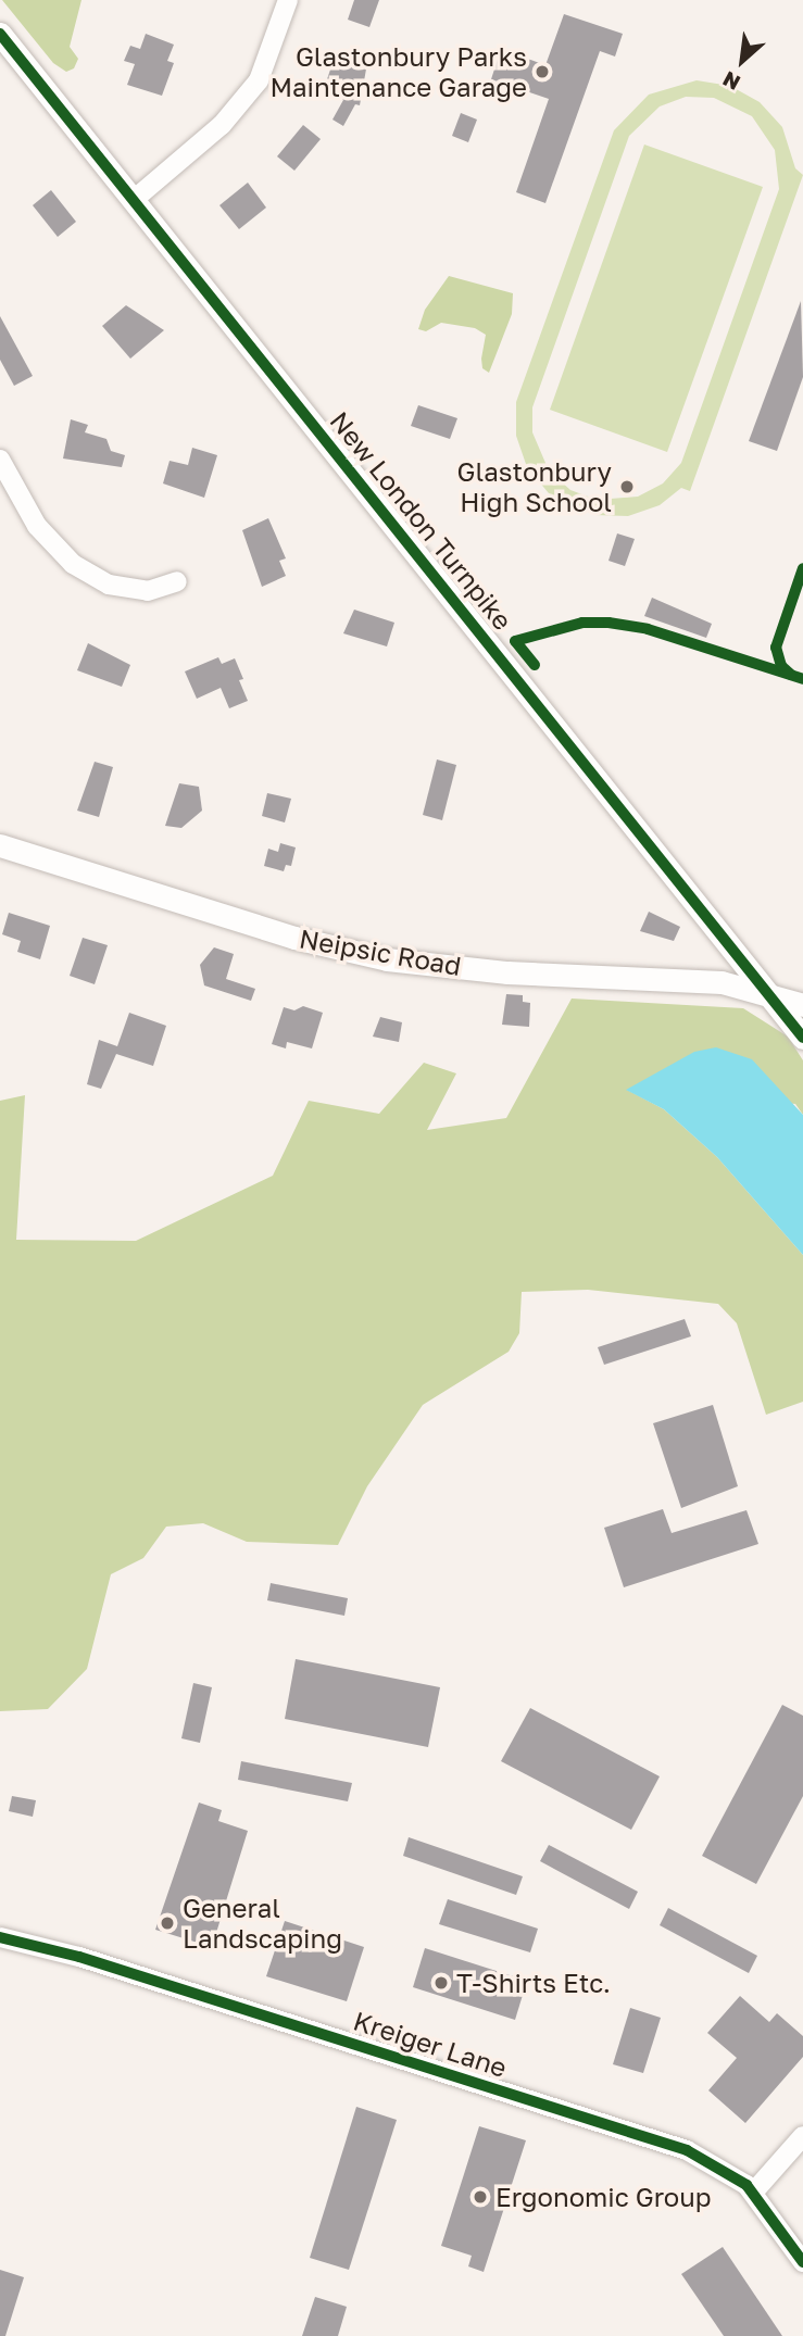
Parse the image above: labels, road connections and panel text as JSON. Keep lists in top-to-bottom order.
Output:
{
  "streets": {
    "street": ["New London Turnpike", "Neipsic Road", "Kreiger Lane"]
  },
  "crossings": [
    ["New London Turnpike", "Neipsic Road"]
  ],
  "places": [
    "Glastonbury Parks Maintenance Garage",
    "Glastonbury High School",
    "General Landscaping",
    "T-Shirts Etc.",
    "Ergonomic Group"
  ],
  "north": "bottom left"
}
